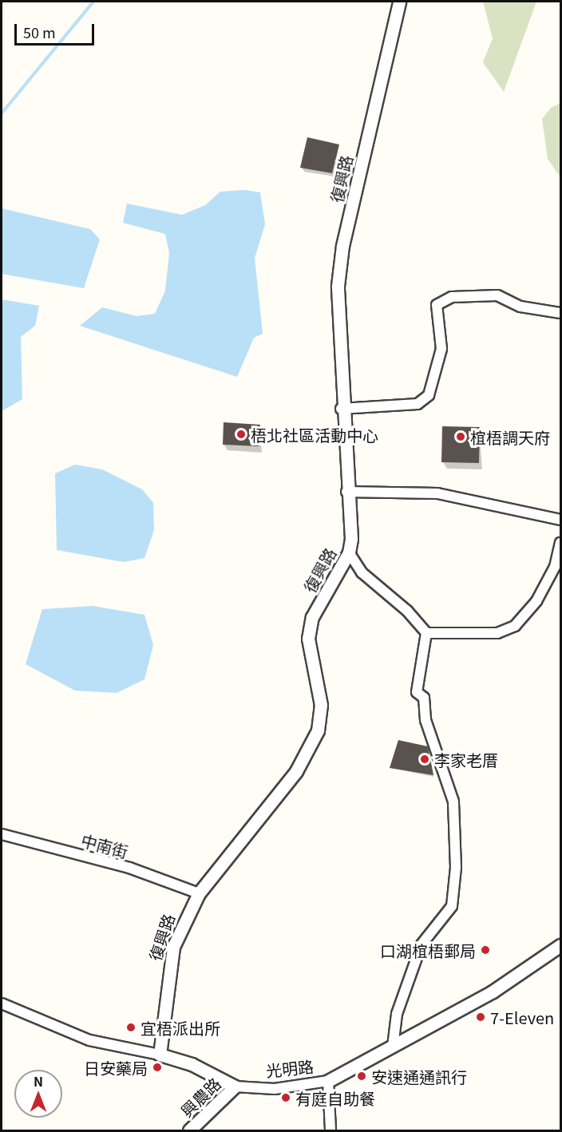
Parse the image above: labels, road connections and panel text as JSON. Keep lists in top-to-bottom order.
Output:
{
  "streets": {
    "street": [
      "復興路",
      "中南街",
      "光明路",
      "興農路"
    ]
  },
  "crossings": [
    ["復興路", "中南街"],
    ["復興路", "光明路"],
    ["光明路", "興農路"]
  ],
  "places": [
    "梧北社區活動中心",
    "椬梧調天府",
    "李家老厝",
    "口湖椬梧郵局",
    "7-Eleven",
    "宜梧派出所",
    "日安藥局",
    "安速通通訊行",
    "有庭自助餐"
  ],
  "scale_bar": "50 m",
  "north": "top"
}
